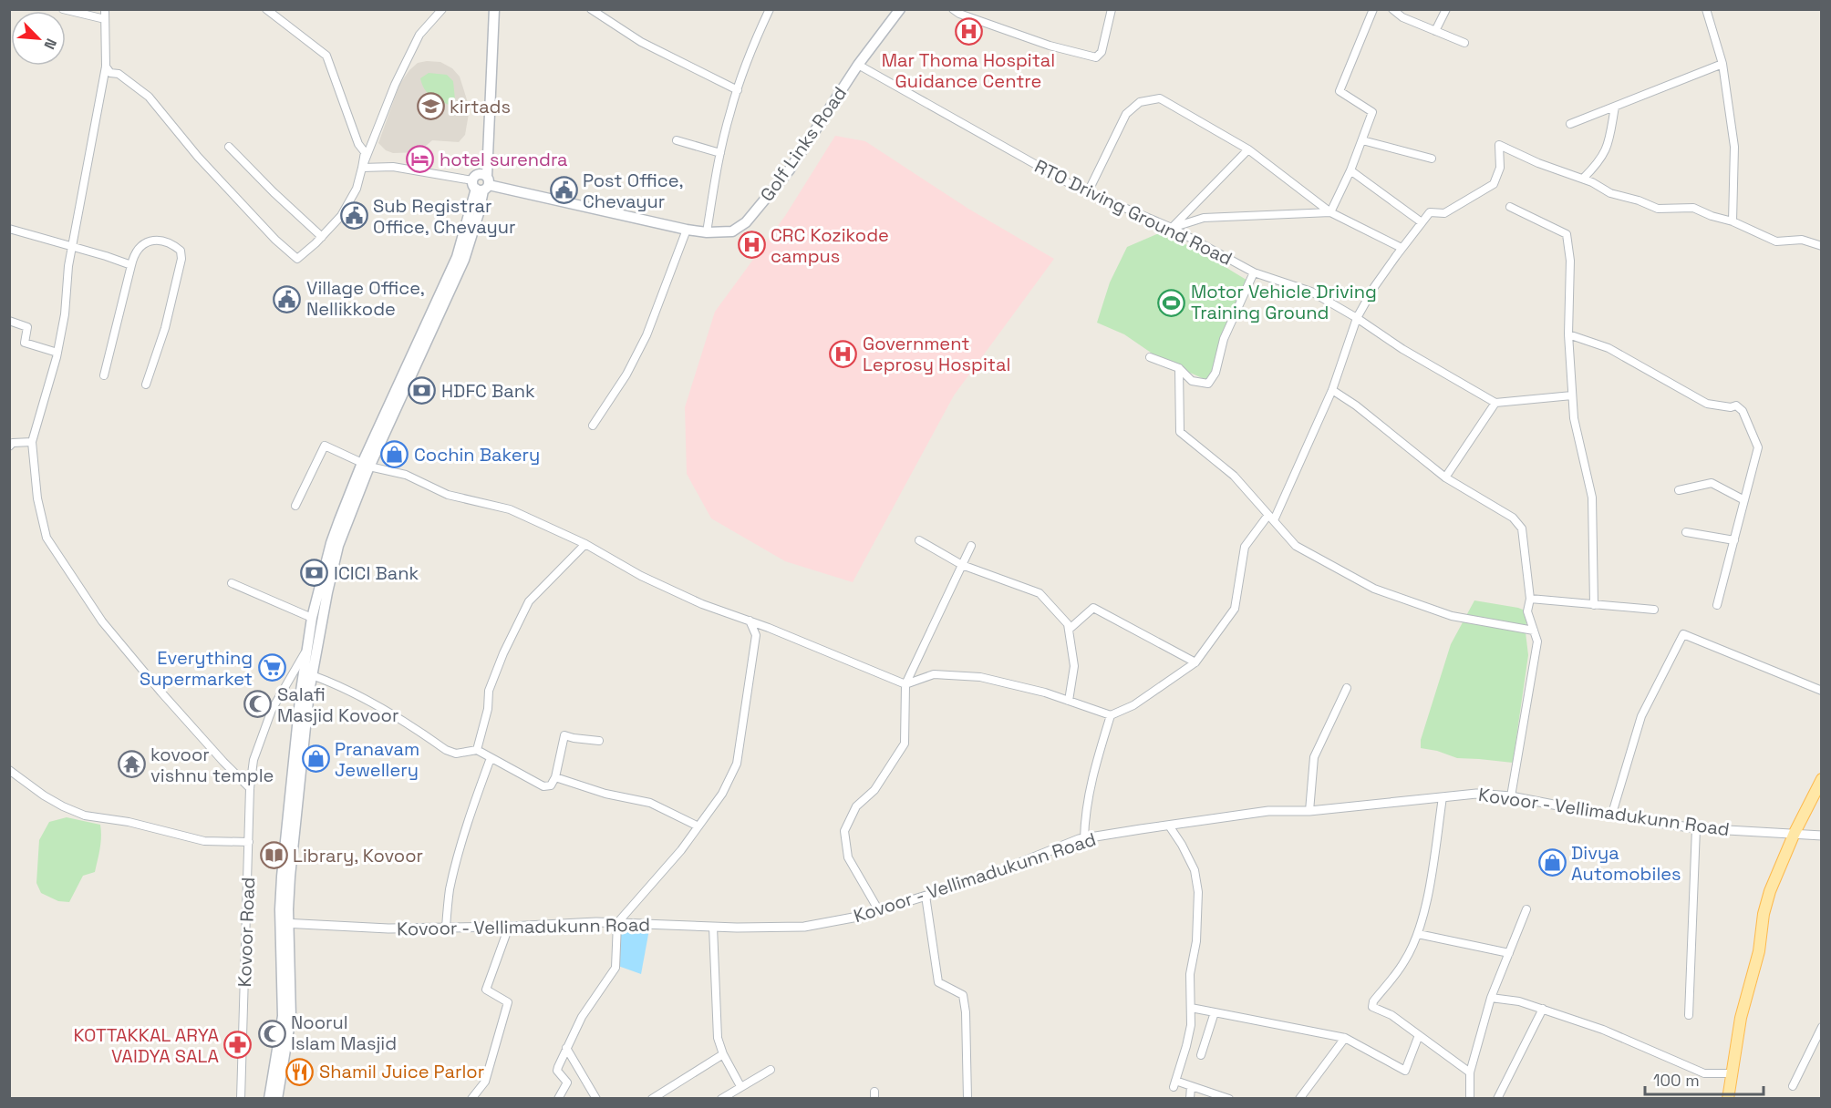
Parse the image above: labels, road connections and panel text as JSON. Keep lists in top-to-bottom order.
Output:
{
  "streets": {
    "main road": ["Golf Links Road"],
    "street": ["RTO Driving Ground Road", "Kovoor - Vellimadukunn Road", "Kovoor Road"]
  },
  "crossings": [
    ["Golf Links Road", "RTO Driving Ground Road"]
  ],
  "places": {
    "hospital": ["Mar Thoma Hospital Guidance Centre", "CRC Kozikode campus", "Government Leprosy Hospital"],
    "school or university": ["kirtads"],
    "hotel": ["hotel surendra"],
    "public building": ["Post Office, Chevayur", "Sub Registrar Office, Chevayur", "Village Office, Nellikkode"],
    "sports": ["Motor Vehicle Driving Training Ground"],
    "bank": ["HDFC Bank", "ICICI Bank"],
    "shop": ["Cochin Bakery", "Pranavam Jewellery", "Divya Automobiles"],
    "supermarket": ["Everything Supermarket"],
    "mosque": ["Salafi Masjid Kovoor", "Noorul Islam Masjid"],
    "temple": ["kovoor vishnu temple"],
    "library": ["Library, Kovoor"],
    "pharmacy": ["KOTTAKKAL ARYA VAIDYA SALA"],
    "restaurant": ["Shamil Juice Parlor"]
  },
  "scale_bar": "100 m",
  "north": "bottom right"
}
